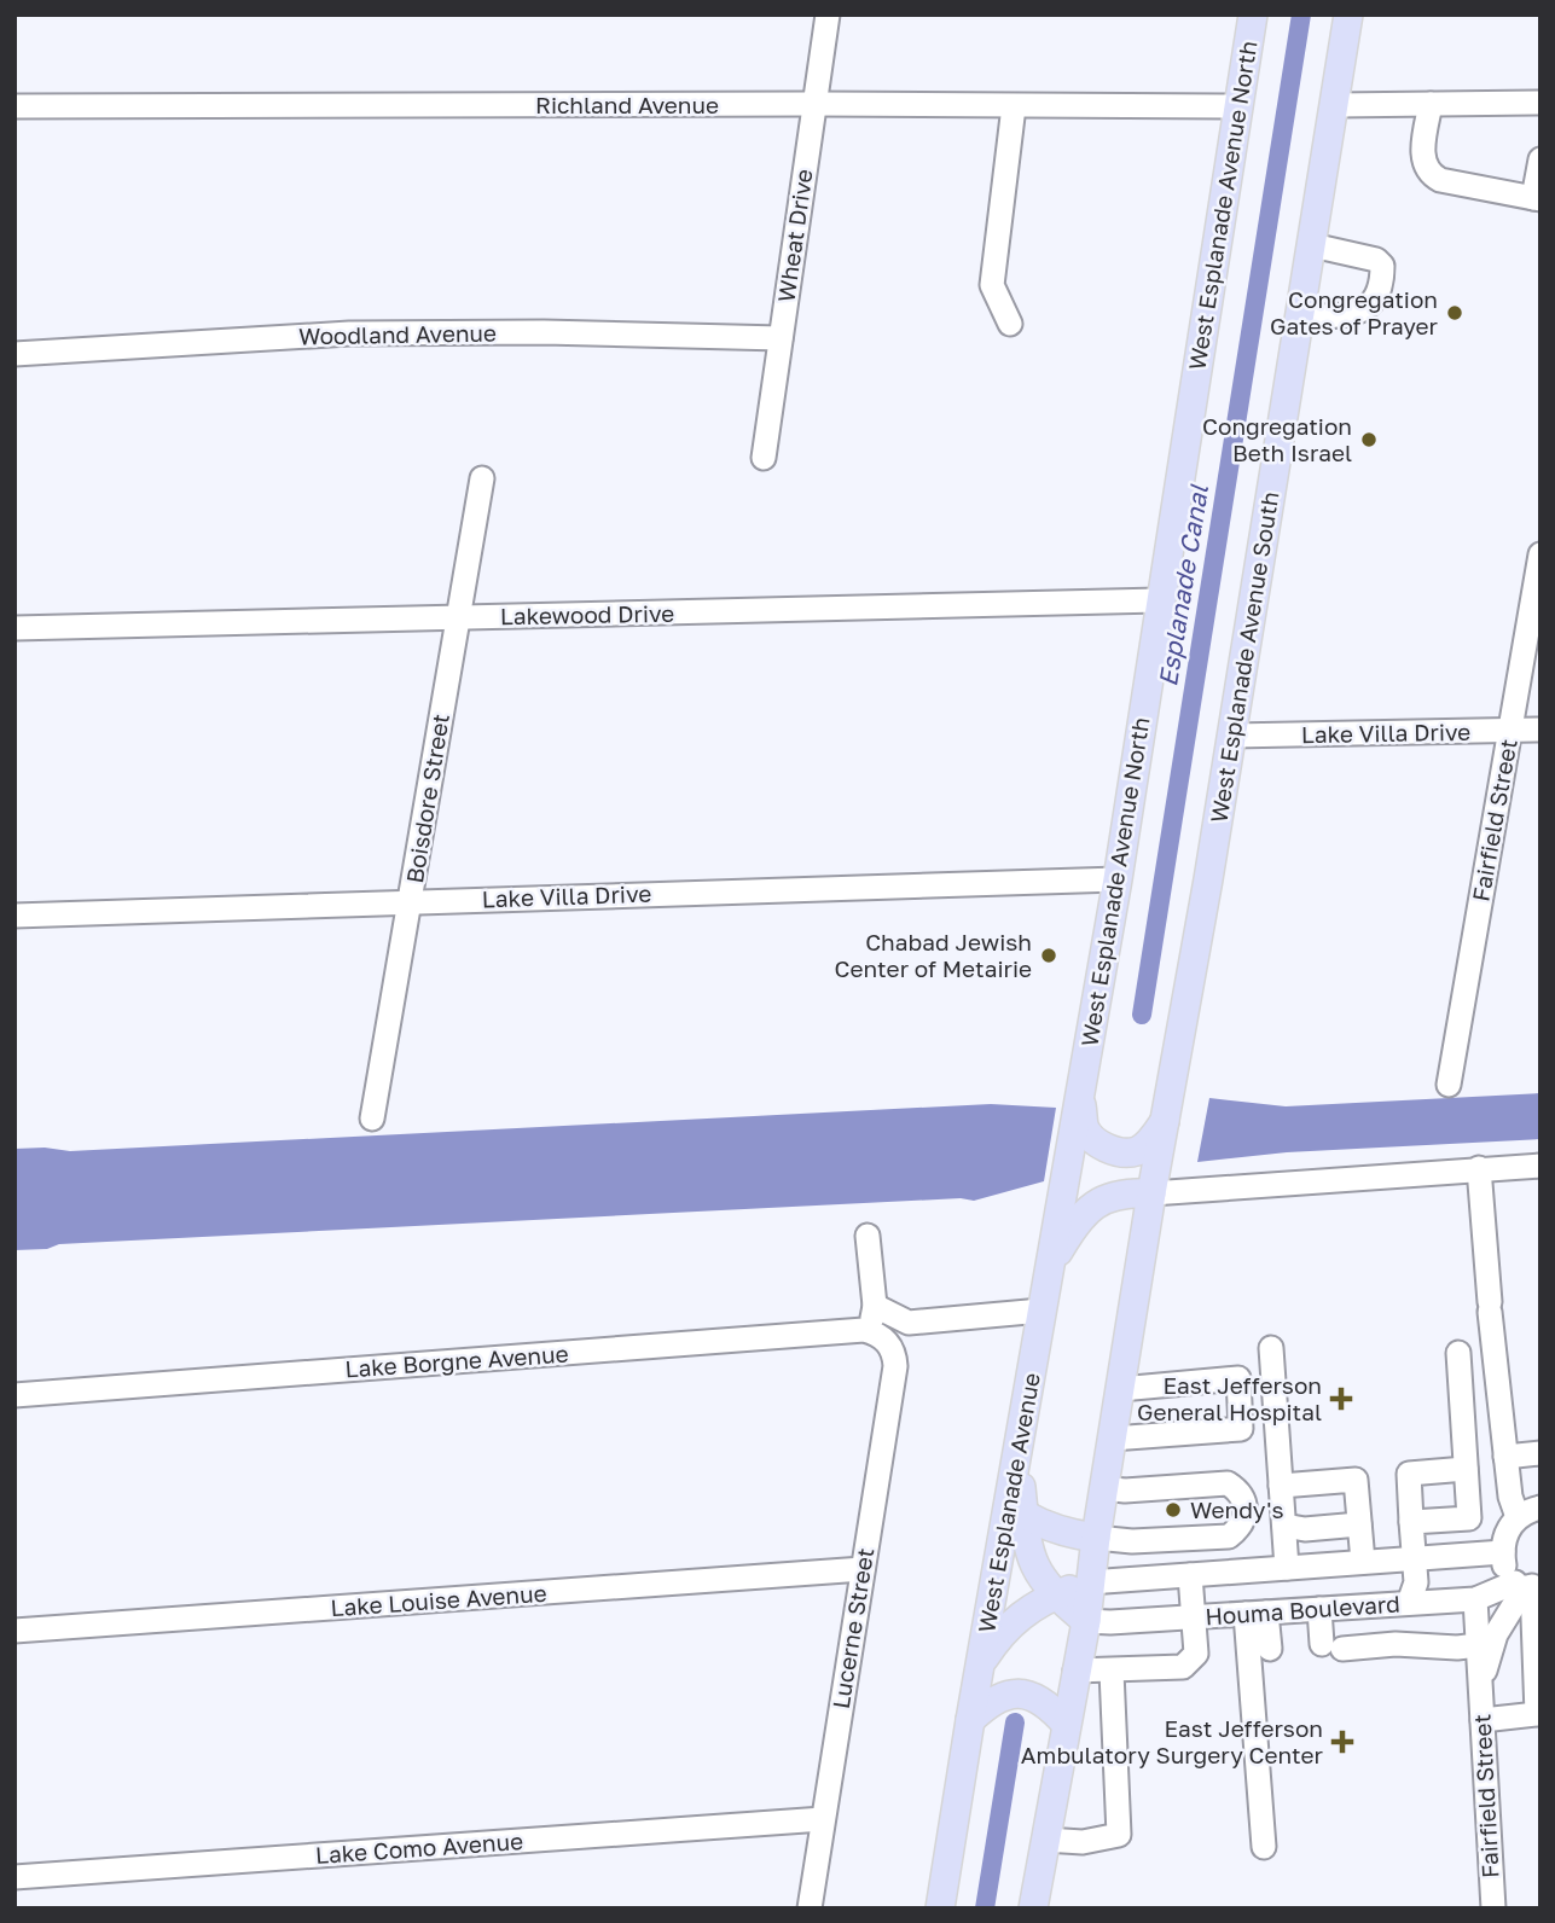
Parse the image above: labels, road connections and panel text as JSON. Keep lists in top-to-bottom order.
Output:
{
  "streets": {
    "main road": ["West Esplanade Avenue North", "West Esplanade Avenue South", "West Esplanade Avenue"],
    "street": [
      "Richland Avenue",
      "Wheat Drive",
      "Woodland Avenue",
      "Lakewood Drive",
      "Lake Villa Drive",
      "Boisdore Street",
      "Fairfield Street",
      "Lake Borgne Avenue",
      "Lake Louise Avenue",
      "Houma Boulevard",
      "Lucerne Street",
      "Lake Como Avenue"
    ]
  },
  "crossings": [
    ["Richland Avenue", "West Esplanade Avenue North"],
    ["Richland Avenue", "Wheat Drive"],
    ["West Esplanade Avenue North", "Lakewood Drive"],
    ["West Esplanade Avenue North", "Lake Villa Drive"],
    ["West Esplanade Avenue North", "West Esplanade Avenue"],
    ["Wheat Drive", "Woodland Avenue"],
    ["Lakewood Drive", "Boisdore Street"],
    ["West Esplanade Avenue South", "Lake Villa Drive"],
    ["Lake Villa Drive", "Boisdore Street"],
    ["Lake Villa Drive", "Fairfield Street"],
    ["Fairfield Street", "Houma Boulevard"],
    ["Lake Borgne Avenue", "Lucerne Street"],
    ["Lake Louise Avenue", "Lucerne Street"],
    ["Lucerne Street", "Lake Como Avenue"]
  ],
  "water": ["Esplanade Canal"],
  "places": {
    "other": [
      "Congregation Gates of Prayer",
      "Congregation Beth Israel",
      "Chabad Jewish Center of Metairie",
      "Wendy's"
    ],
    "health": ["East Jefferson General Hospital", "East Jefferson Ambulatory Surgery Center"]
  }
}
